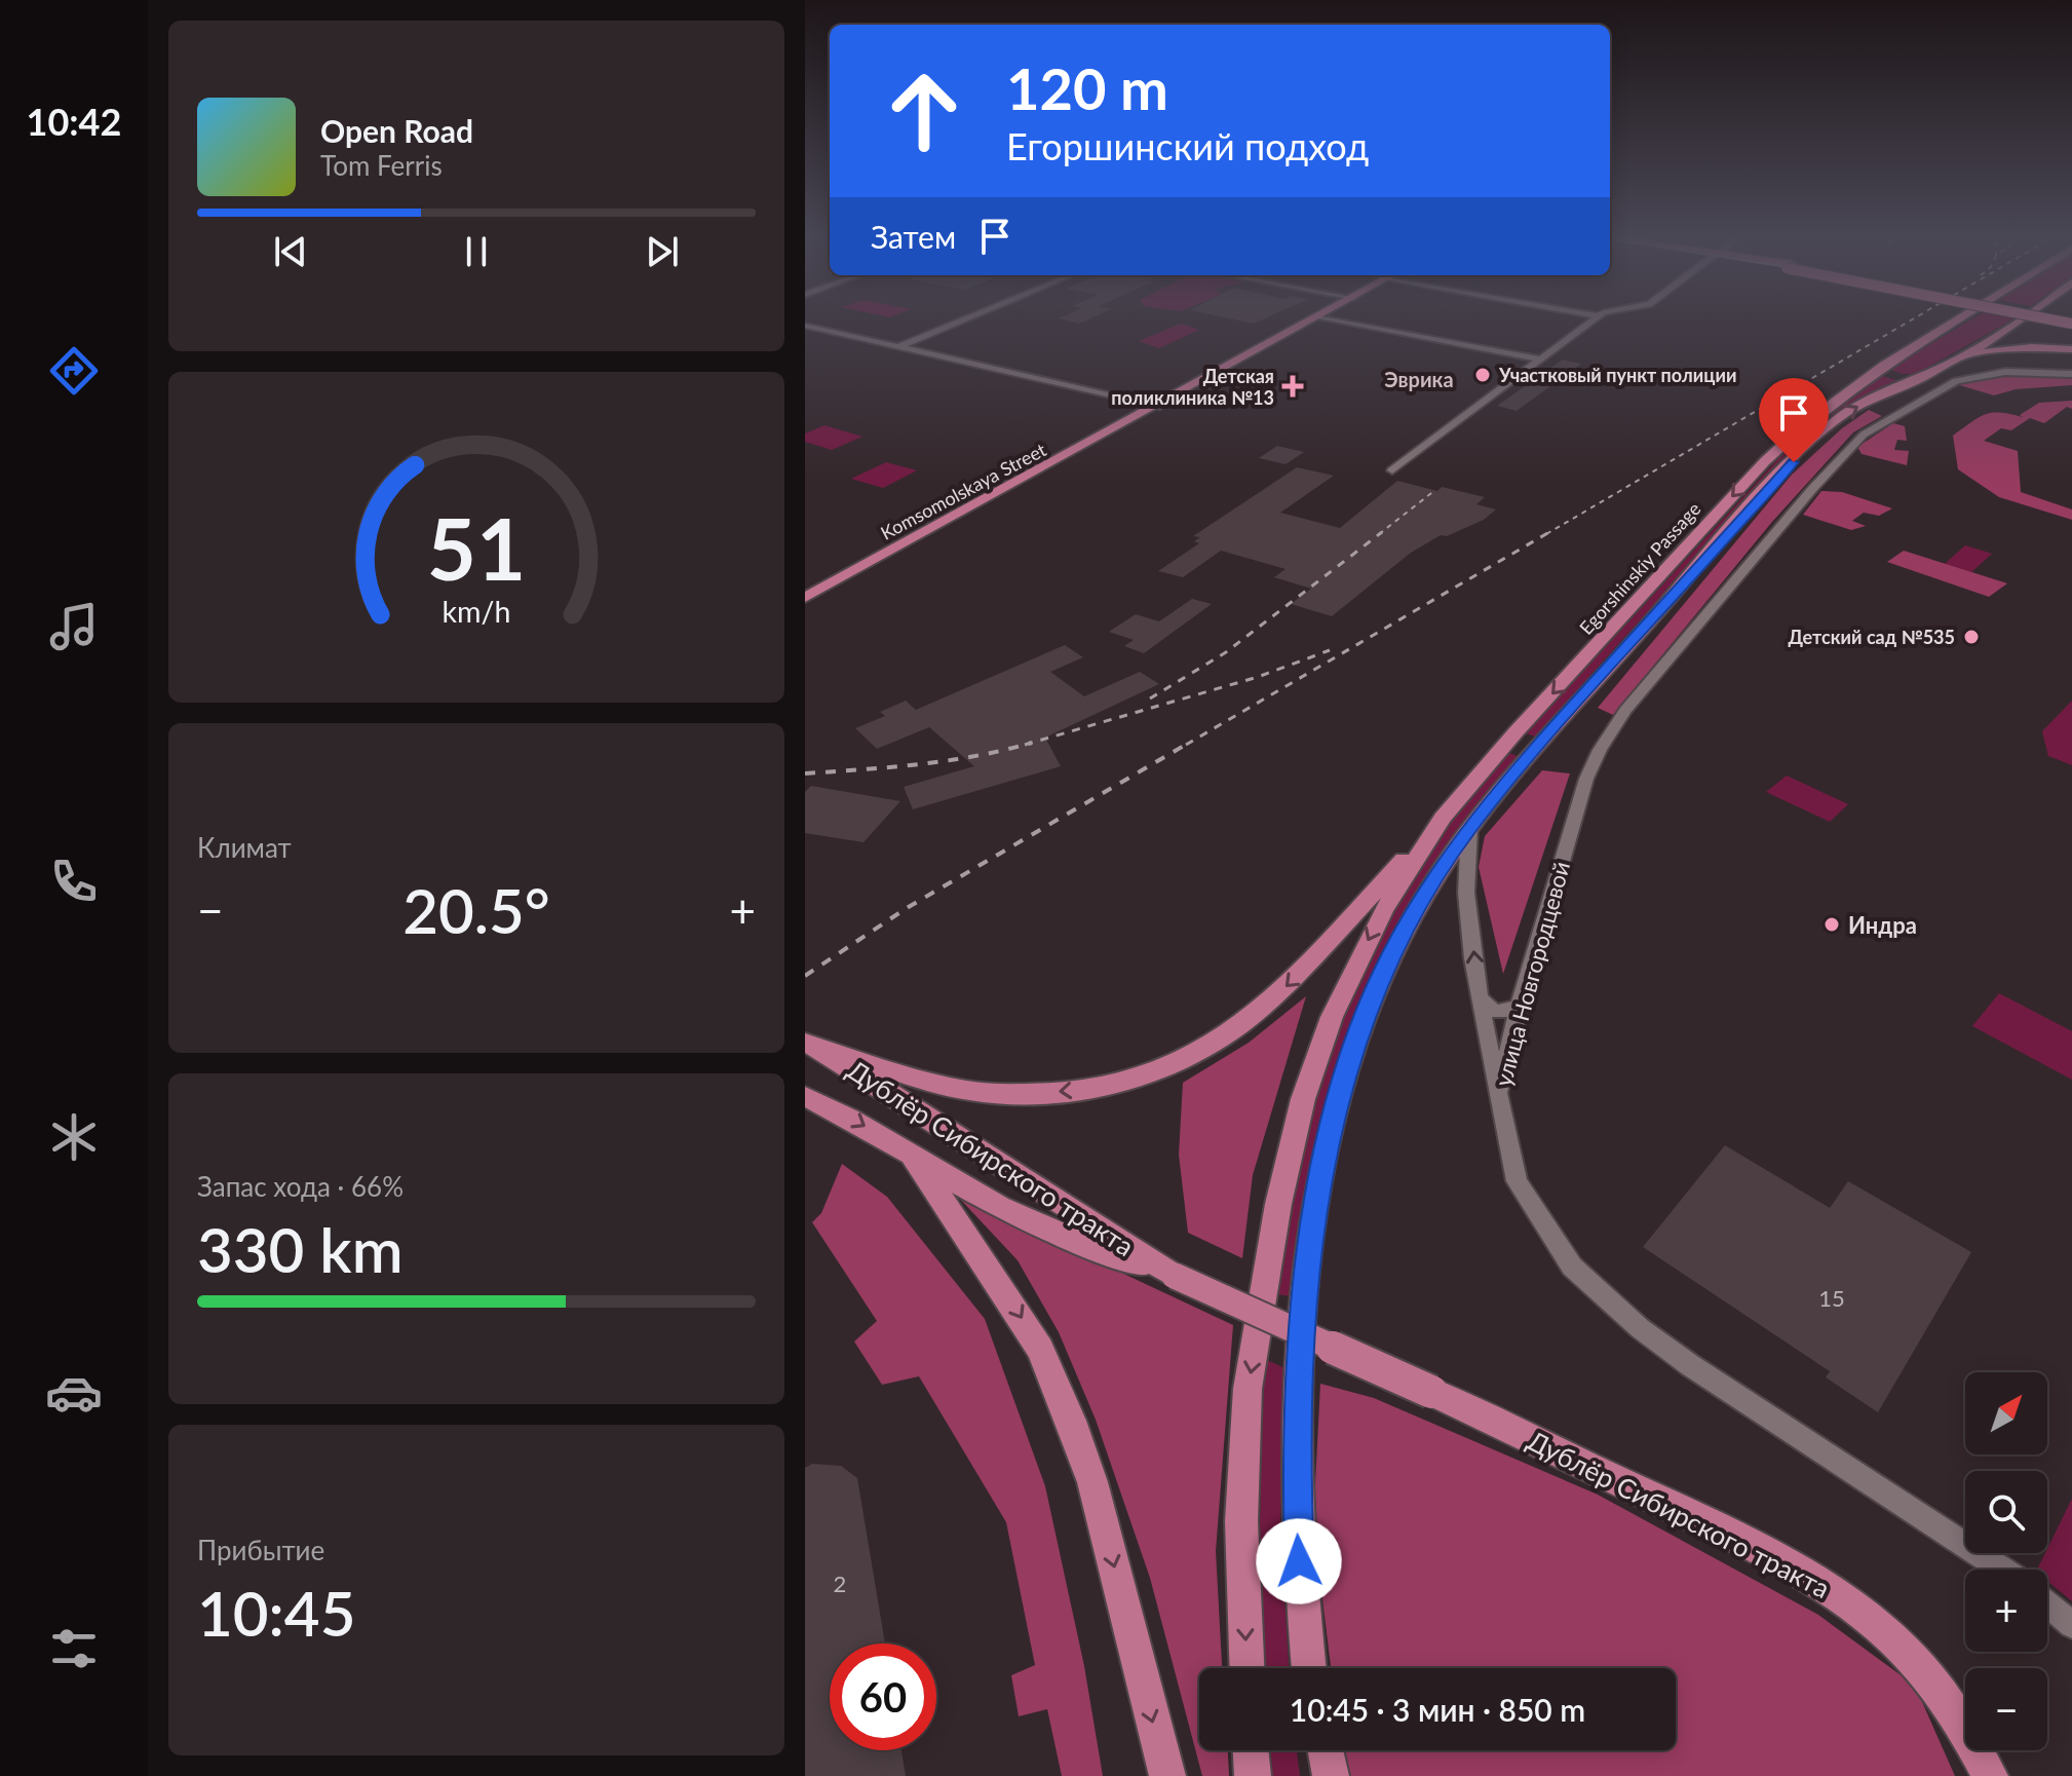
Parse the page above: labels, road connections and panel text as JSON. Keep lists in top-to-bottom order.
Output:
{
  "streets": {
    "main road": ["Komsomolskaya Street", "Egorshinskiy Passage", "Дублёр Сибирского тракта"],
    "street": ["улица Новгородцевой"]
  },
  "districts": ["Эврика"],
  "places": {
    "other": ["Участковый пункт полиции", "Детский сад №535", "Индра"],
    "health": ["Детская поликлиника №13"]
  },
  "house_numbers": ["15", "2"],
  "north": "top right",
  "page": {
    "tabs": "10:42",
    "turn": ["120 m", "Егоршинский подход"],
    "song": ["Open Road", "Tom Ferris"],
    "then": "Затем",
    "tile": [
      "Климат",
      ["Запас хода · 66%", "330 km"],
      ["Прибытие", "10:45"]
    ],
    "heat": ["−", "20.5°", "+"],
    "map_buttons": ["+", "−"],
    "limit": "60",
    "trip": "10:45 · 3 мин · 850 m",
    "gauge": ["51", "km/h"]
  }
}
